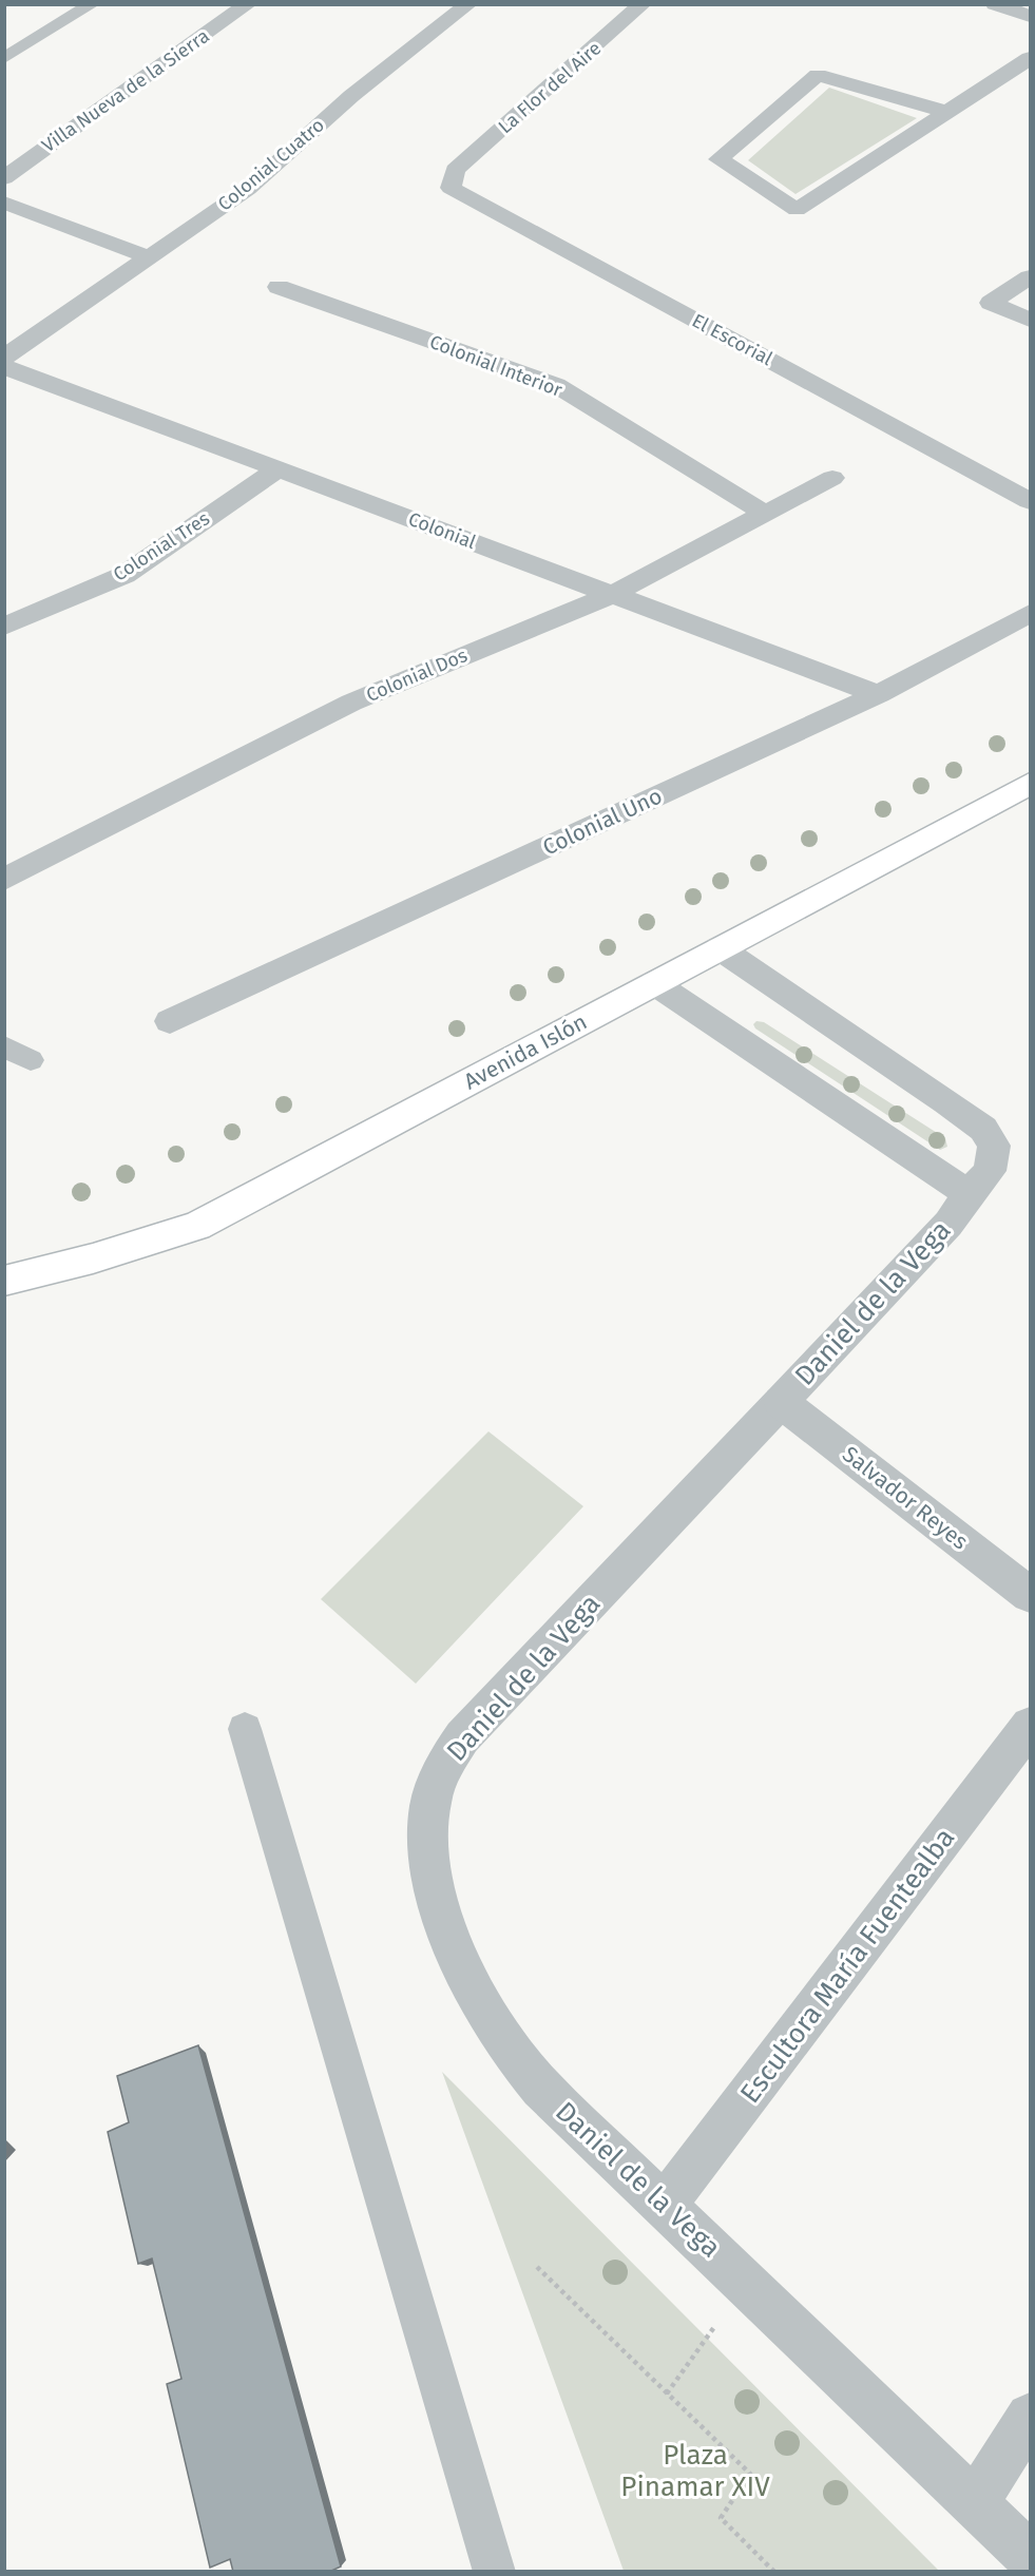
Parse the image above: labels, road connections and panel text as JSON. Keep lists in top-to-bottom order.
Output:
{
  "streets": {
    "main road": ["Avenida Islón"],
    "street": [
      "La Flor del Aire",
      "Villa Nueva de la Sierra",
      "Colonial Cuatro",
      "El Escorial",
      "Colonial Interior",
      "Colonial",
      "Colonial Tres",
      "Colonial Dos",
      "Colonial Uno",
      "Daniel de la Vega",
      "Salvador Reyes",
      "Escultora María Fuentealba"
    ]
  },
  "crossings": [
    ["La Flor del Aire", "El Escorial"],
    ["Colonial Interior", "Colonial Dos"],
    ["Colonial", "Colonial Tres"],
    ["Colonial", "Colonial Dos"],
    ["Colonial", "Colonial Uno"],
    ["Avenida Islón", "Daniel de la Vega"],
    ["Daniel de la Vega", "Salvador Reyes"],
    ["Daniel de la Vega", "Escultora María Fuentealba"]
  ],
  "parks": ["Plaza Pinamar XIV"]
}
